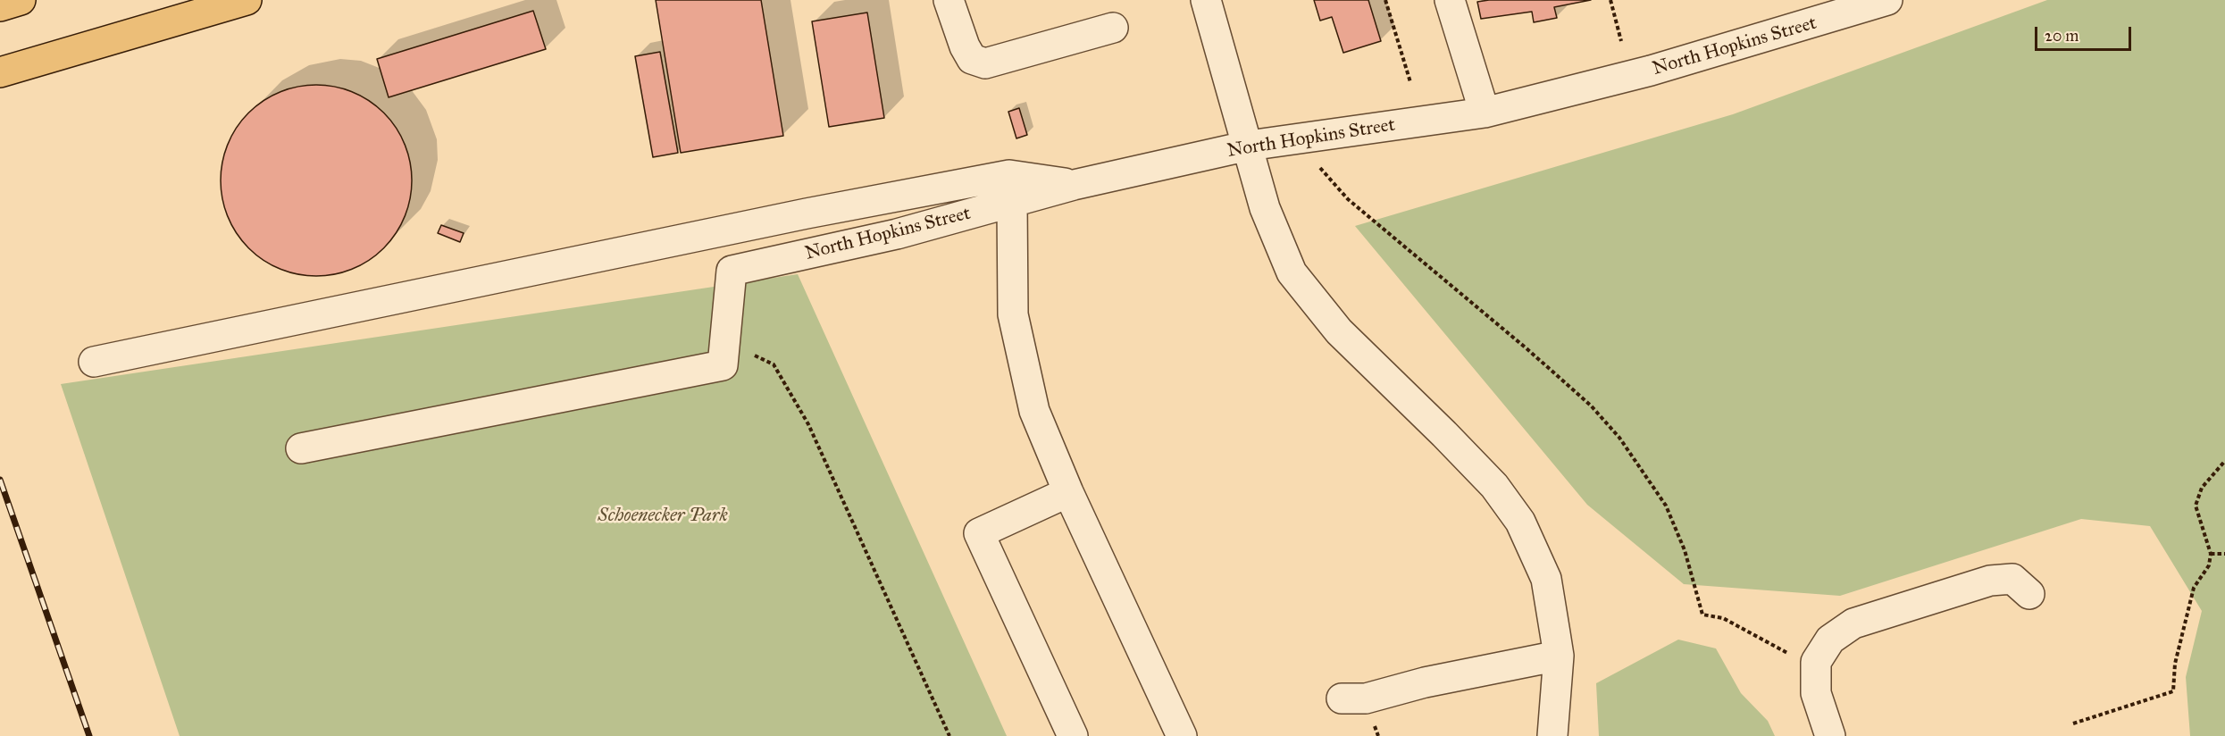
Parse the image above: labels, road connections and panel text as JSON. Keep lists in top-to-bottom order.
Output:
{
  "streets": {
    "street": ["North Hopkins Street"]
  },
  "parks": ["Schoenecker Park"],
  "scale_bar": "20 m"
}
